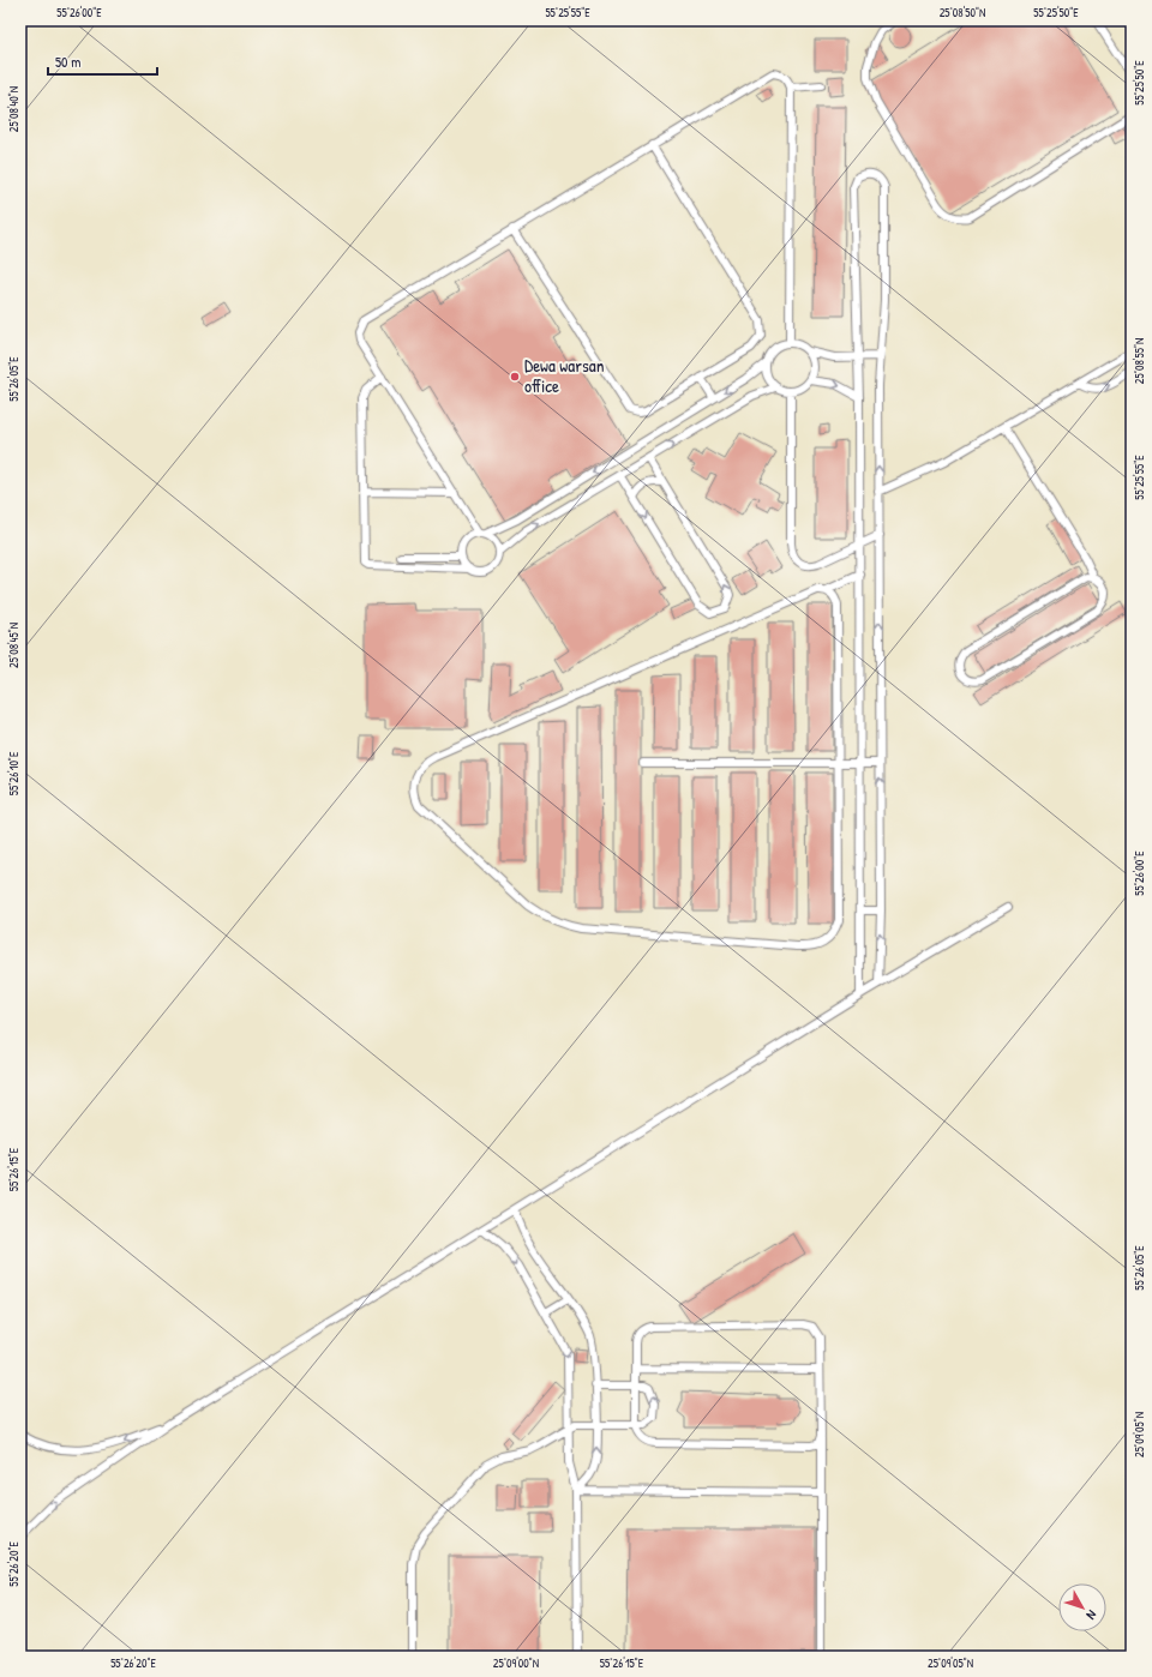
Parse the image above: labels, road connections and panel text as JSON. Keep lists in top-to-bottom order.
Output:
{
  "places": ["Dewa warsan office"],
  "scale_bar": "50 m",
  "north": "bottom right",
  "coordinates": [
    "55°26'00\"E",
    "55°25'55\"E",
    "25°08'50\"N",
    "55°25'50\"E",
    "25°08'40\"N",
    "25°08'55\"N",
    "55°26'05\"E",
    "25°08'45\"N",
    "55°26'10\"E",
    "55°26'15\"E",
    "25°09'05\"N",
    "55°26'20\"E",
    "25°09'00\"N"
  ]
}
